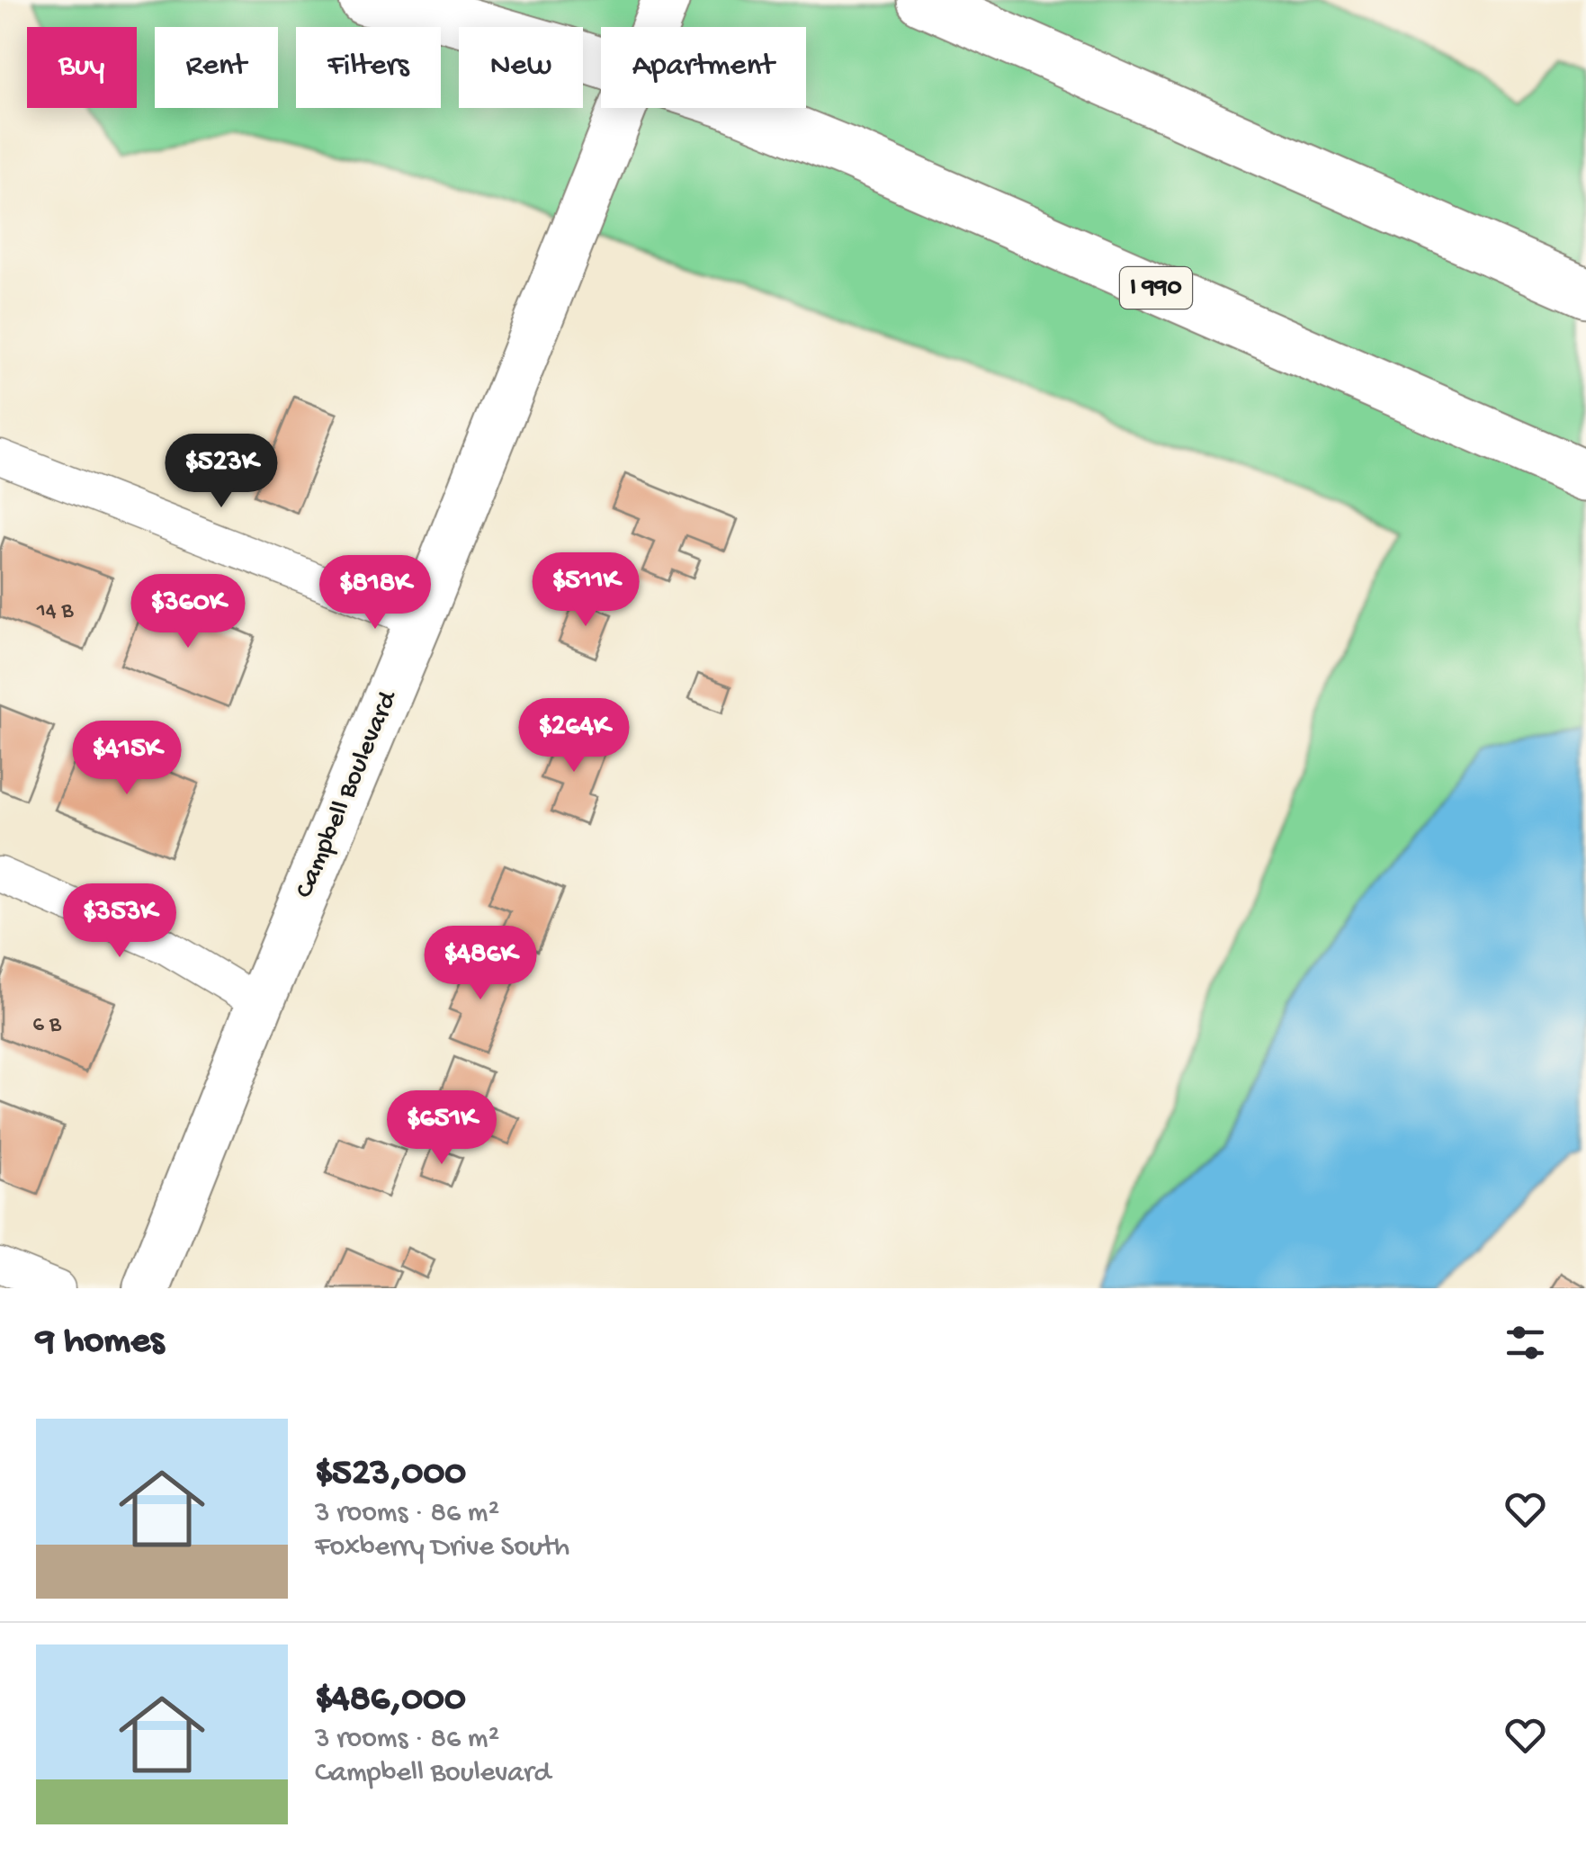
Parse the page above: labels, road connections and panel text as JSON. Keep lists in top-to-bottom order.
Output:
{
  "streets": {
    "highway": ["I 990"],
    "main road": ["Campbell Boulevard"]
  },
  "house_numbers": ["14 B", "6 B"],
  "page": {
    "chip": [
      "Buy",
      "Rent",
      "Filters",
      "New",
      "Apartment"
    ],
    "price": [
      "$523K",
      "$511K",
      "$818K",
      "$360K",
      "$264K",
      "$415K",
      "$353K",
      "$486K",
      "$651K"
    ],
    "heading": "9 homes",
    "list": [
      {
        "name": "$523,000",
        "note": "3 rooms · 86 m² · Foxberry Drive South"
      },
      {
        "name": "$486,000",
        "note": "3 rooms · 86 m² · Campbell Boulevard"
      }
    ]
  }
}
